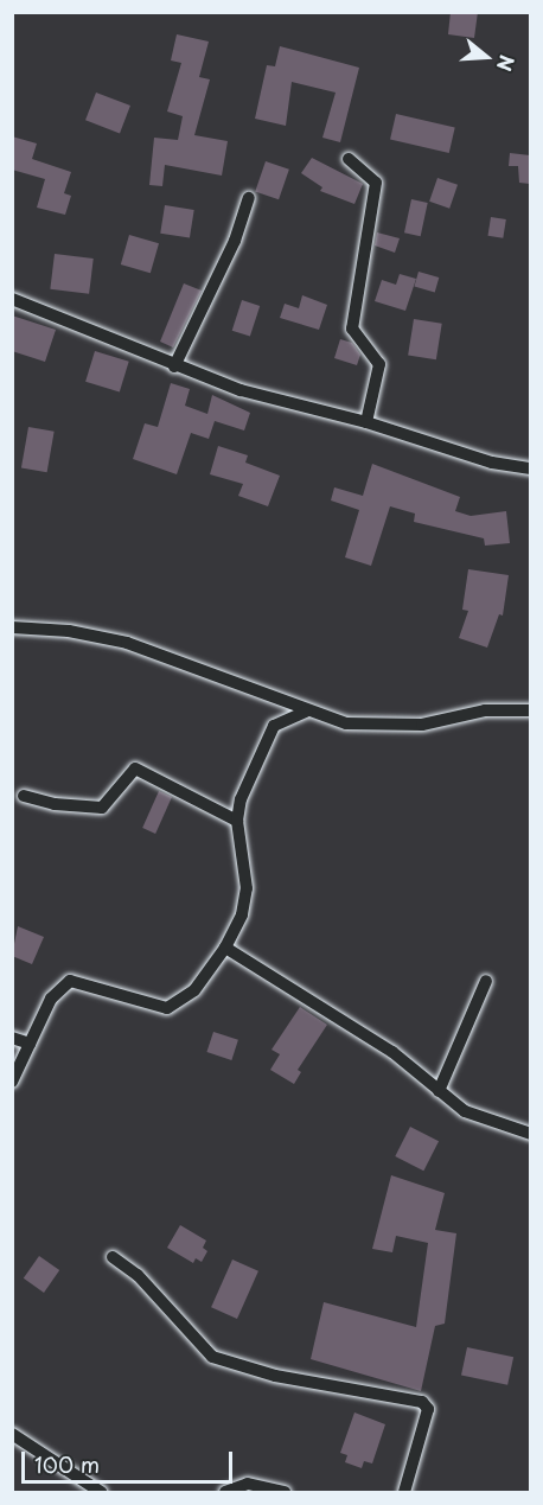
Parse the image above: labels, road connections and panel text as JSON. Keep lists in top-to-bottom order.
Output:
{
  "scale_bar": "100 m",
  "north": "right"
}
